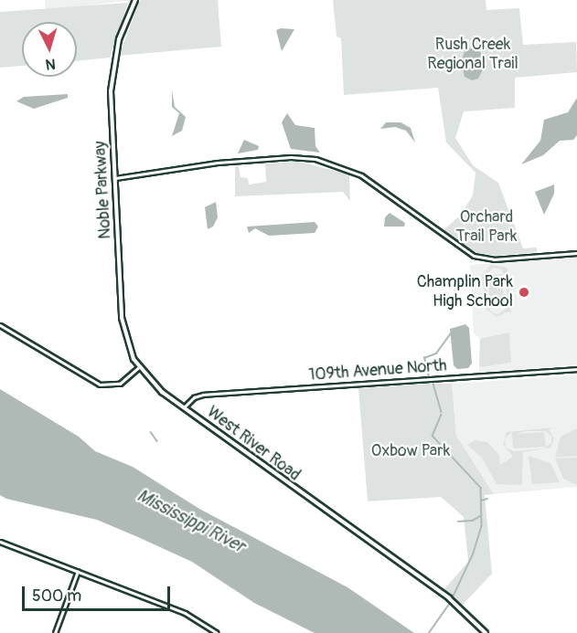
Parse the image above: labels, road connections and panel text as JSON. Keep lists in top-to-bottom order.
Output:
{
  "streets": {
    "main road": ["Noble Parkway", "West River Road"],
    "street": ["109th Avenue North"]
  },
  "crossings": [
    ["Noble Parkway", "West River Road"],
    ["109th Avenue North", "West River Road"]
  ],
  "water": ["Mississippi River"],
  "parks": ["Rush Creek Regional Trail", "Orchard Trail Park", "Oxbow Park"],
  "places": ["Champlin Park High School"],
  "scale_bar": "500 m",
  "north": "bottom"
}
